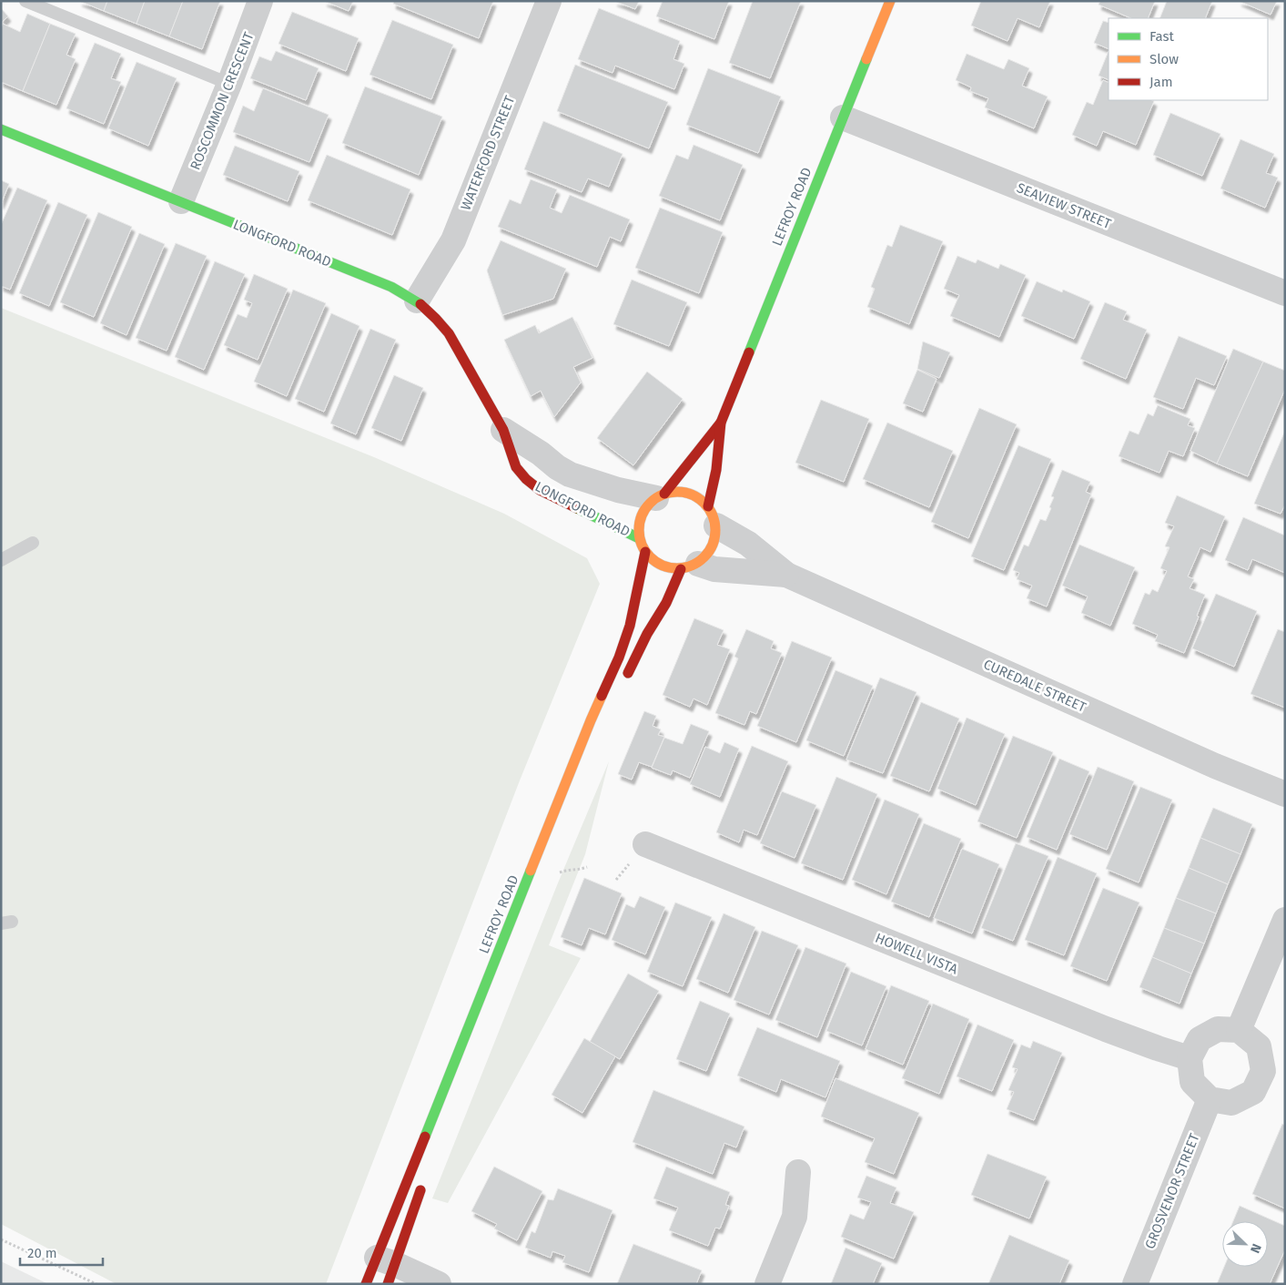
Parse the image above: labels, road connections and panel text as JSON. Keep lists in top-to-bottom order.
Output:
{
  "streets": {
    "street": [
      "ROSCOMMON CRESCENT",
      "WATERFORD STREET",
      "SEAVIEW STREET",
      "LEFROY ROAD",
      "LONGFORD ROAD",
      "CUREDALE STREET",
      "HOWELL VISTA",
      "GROSVENOR STREET"
    ]
  },
  "crossings": [
    ["ROSCOMMON CRESCENT", "LONGFORD ROAD"],
    ["WATERFORD STREET", "LONGFORD ROAD"],
    ["SEAVIEW STREET", "LEFROY ROAD"],
    ["LEFROY ROAD", "LONGFORD ROAD"],
    ["LEFROY ROAD", "CUREDALE STREET"],
    ["LONGFORD ROAD", "CUREDALE STREET"],
    ["HOWELL VISTA", "GROSVENOR STREET"]
  ],
  "legend": ["Fast", "Slow", "Jam"],
  "scale_bar": "20 m",
  "north": "bottom right"
}
